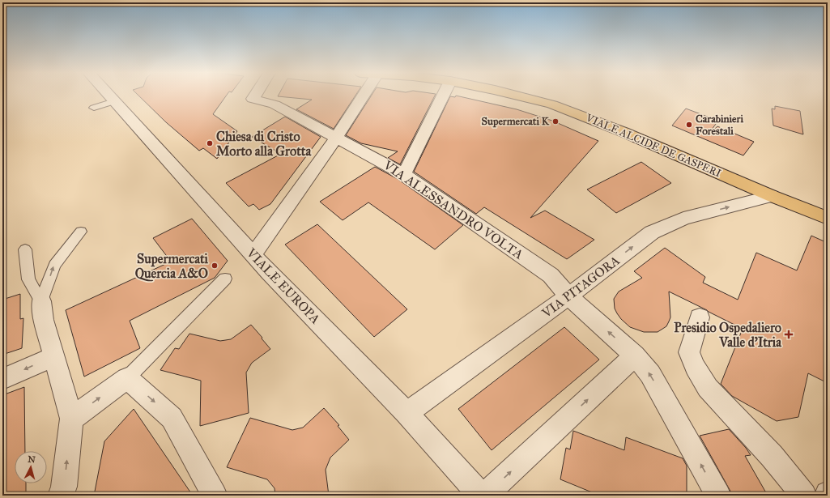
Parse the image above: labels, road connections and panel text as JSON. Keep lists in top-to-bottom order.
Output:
{
  "streets": {
    "main road": ["VIALE ALCIDE DE GASPERI"],
    "street": ["VIA ALESSANDRO VOLTA", "VIALE EUROPA", "VIA PITAGORA"]
  },
  "crossings": [
    ["VIALE ALCIDE DE GASPERI", "VIA PITAGORA"],
    ["VIA ALESSANDRO VOLTA", "VIA PITAGORA"],
    ["VIALE EUROPA", "VIA PITAGORA"]
  ],
  "one_way": ["VIA PITAGORA"],
  "places": {
    "other": [
      "Supermercati K",
      "Carabinieri Forestali",
      "Chiesa di Cristo Morto alla Grotta",
      "Supermercati Quercia A&O"
    ],
    "health": ["Presidio Ospedaliero Valle d'Itria"]
  },
  "north": "top"
}
